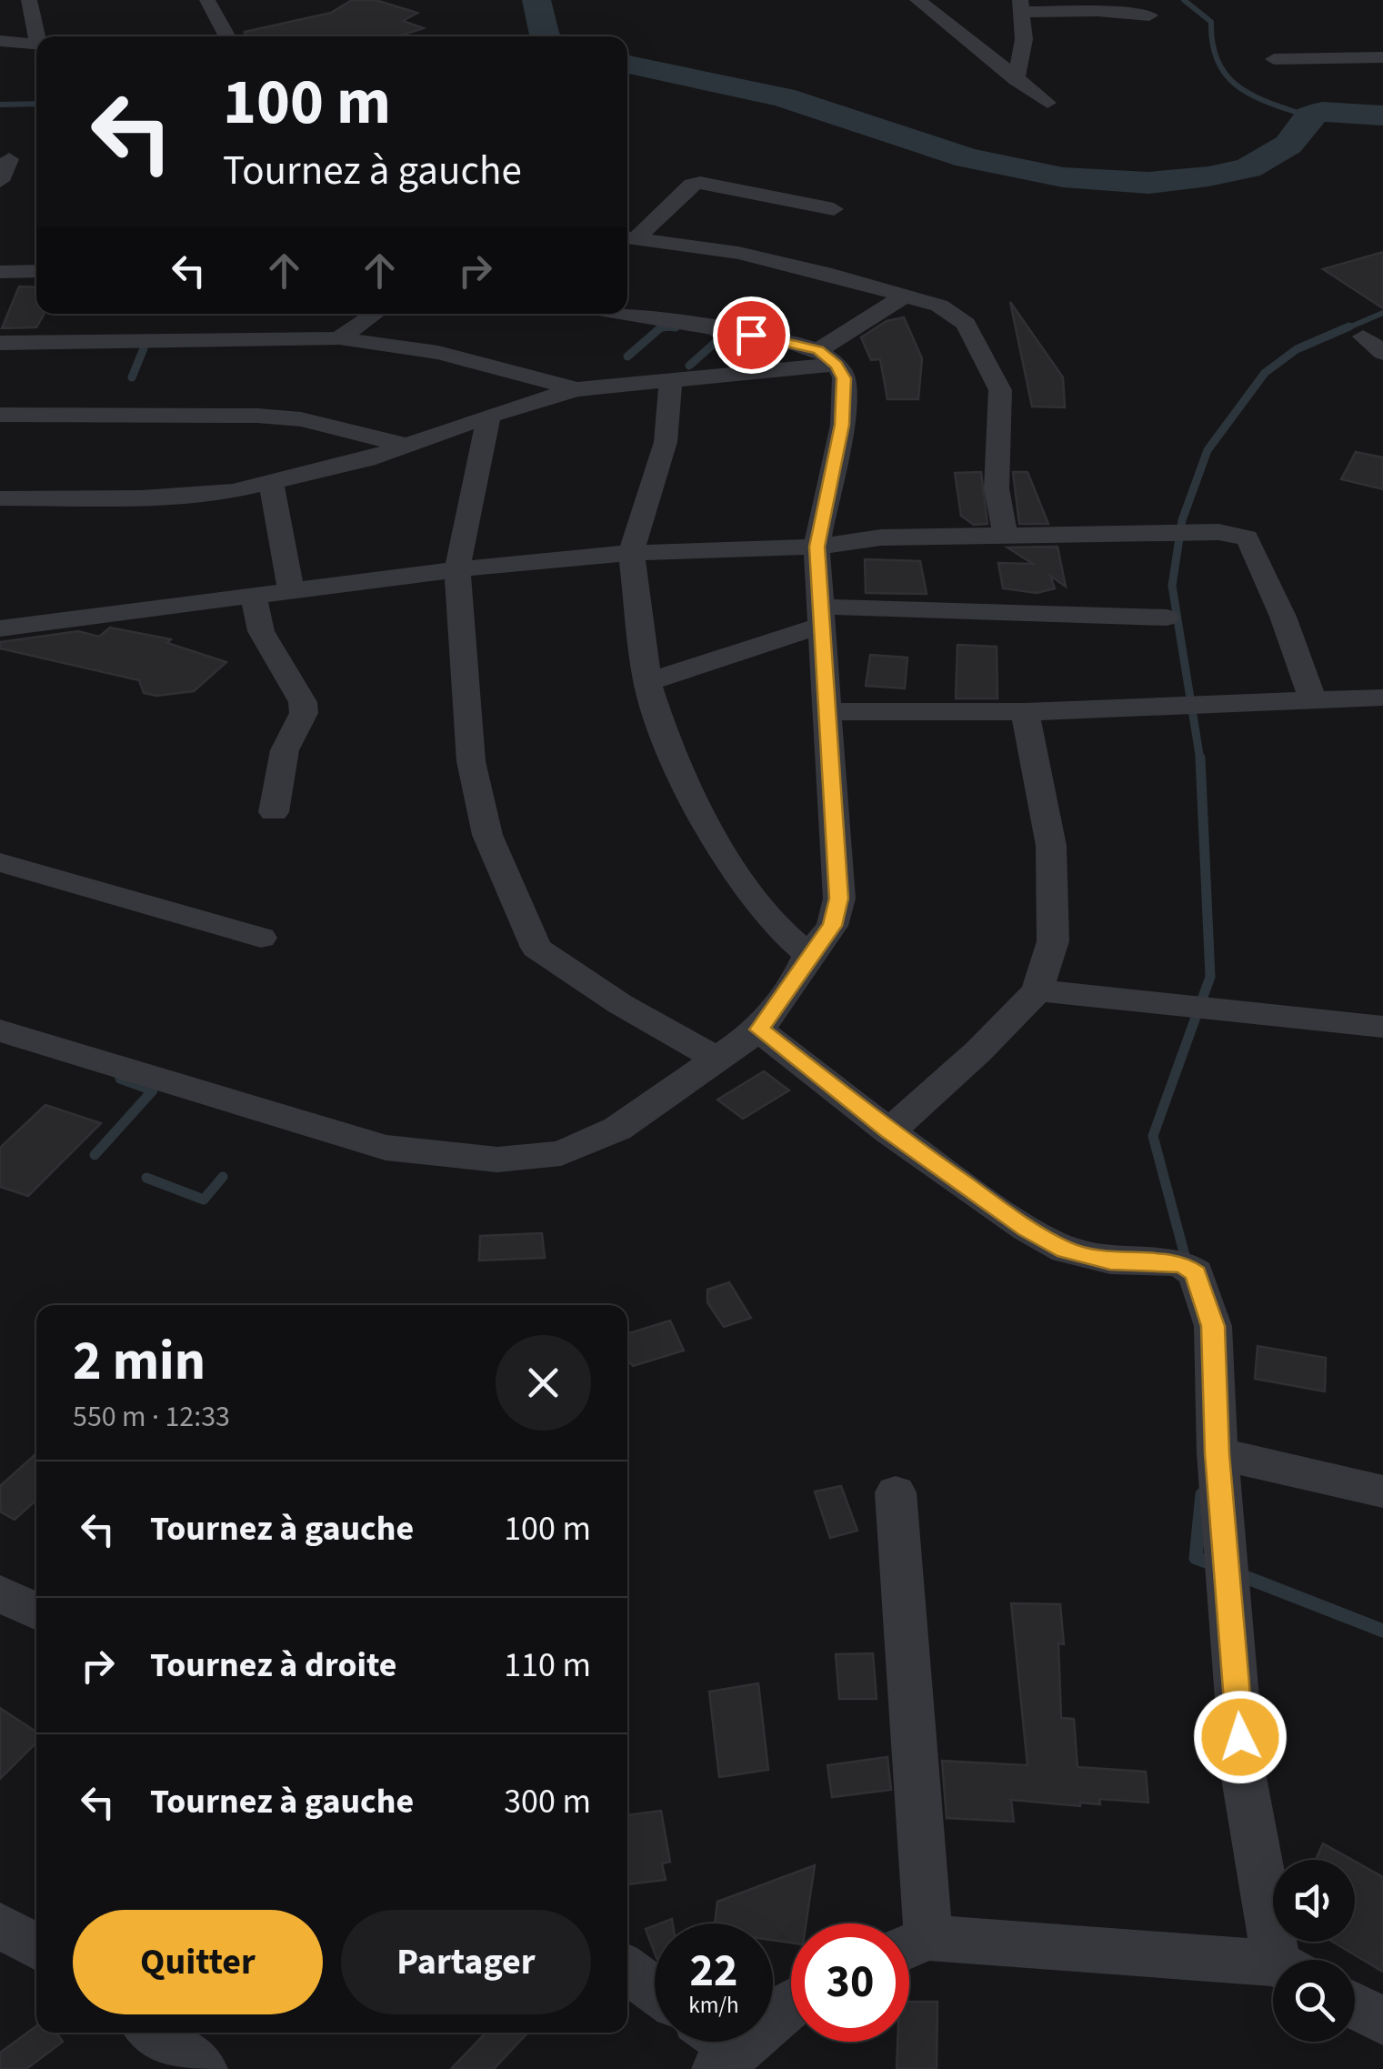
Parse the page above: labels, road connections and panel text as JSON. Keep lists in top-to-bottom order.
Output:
{
  "page": {
    "turn": ["100 m", "Tournez à gauche"],
    "heading": ["2 min", "550 m · 12:33"],
    "list": [
      {
        "name": "Tournez à gauche",
        "value": "100 m"
      },
      {
        "name": "Tournez à droite",
        "value": "110 m"
      },
      {
        "name": "Tournez à gauche",
        "value": "300 m"
      }
    ],
    "buttons": ["Quitter", "Partager"],
    "speed": "22 km/h",
    "limit": "30"
  }
}
